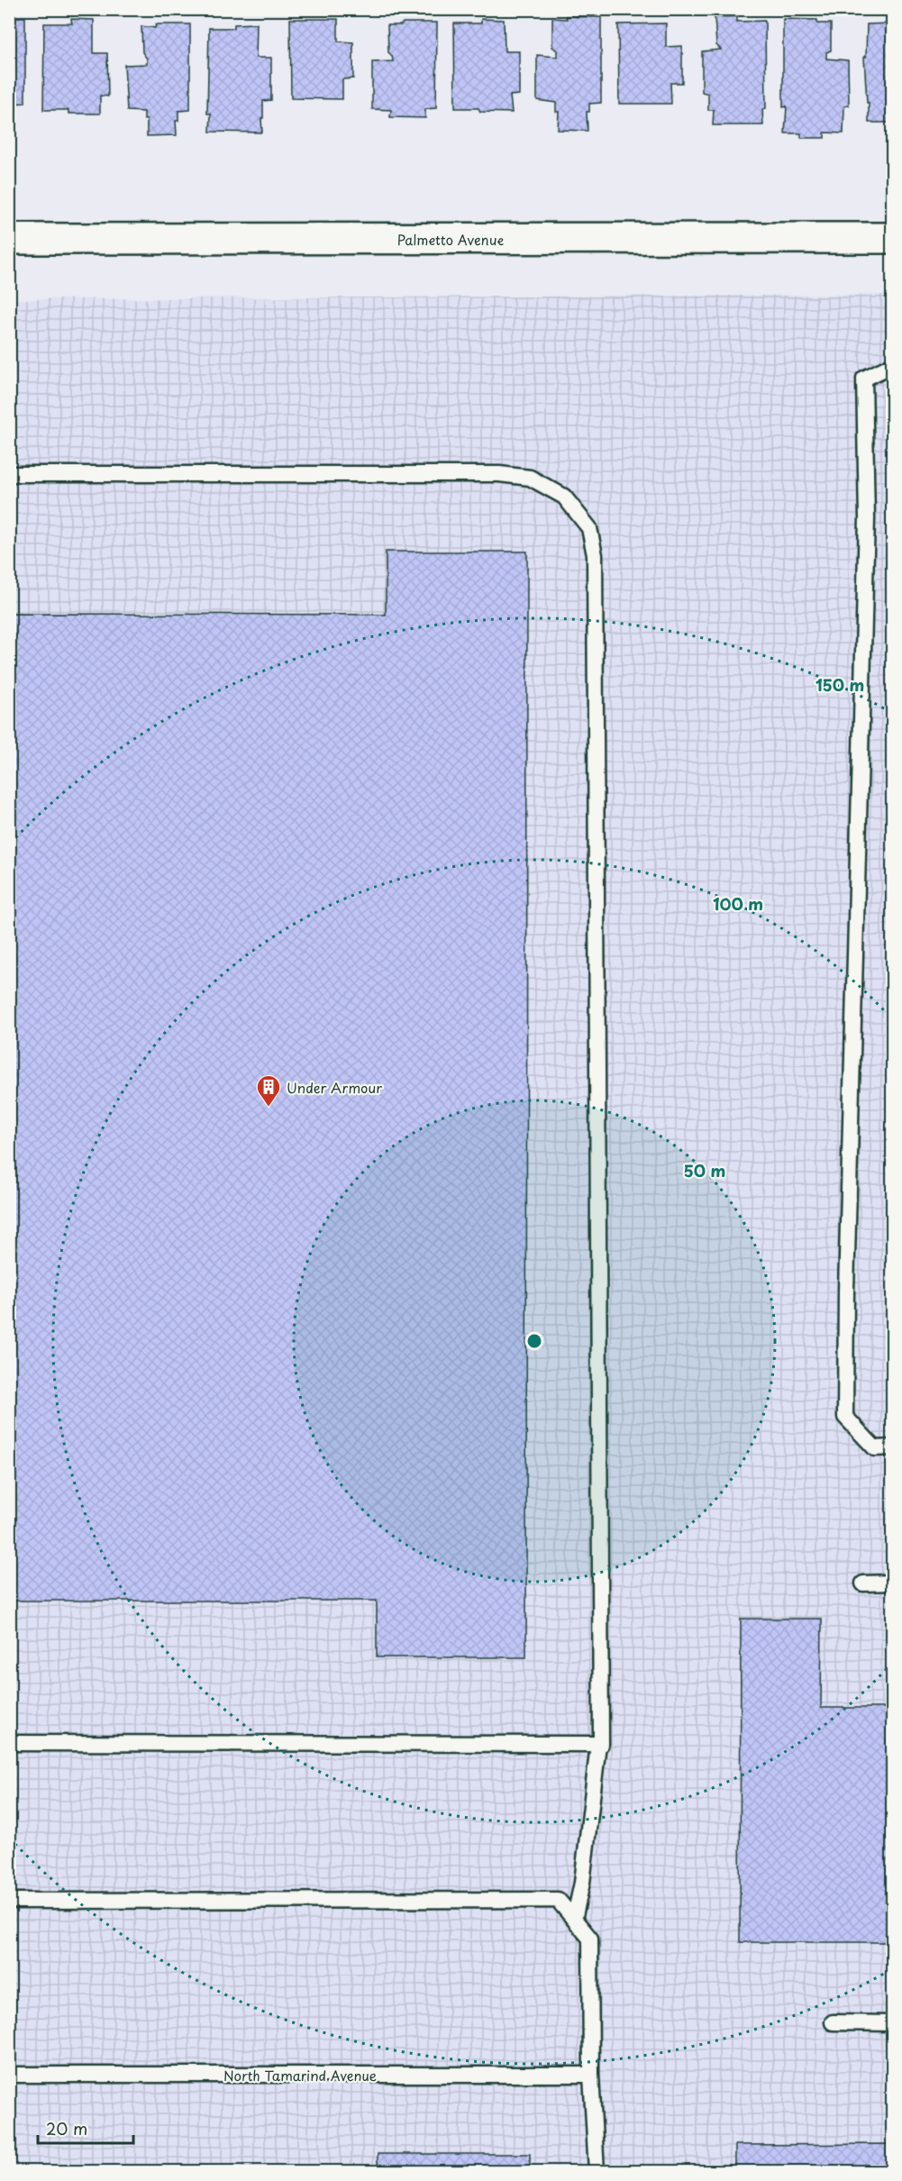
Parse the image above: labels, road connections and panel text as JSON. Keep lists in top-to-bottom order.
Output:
{
  "streets": {
    "street": ["Palmetto Avenue"],
    "lane": ["North Tamarind Avenue"]
  },
  "places": {
    "building": ["Under Armour"]
  },
  "scale_bar": "20 m",
  "rings": ["150 m", "100 m", "50 m"]
}
